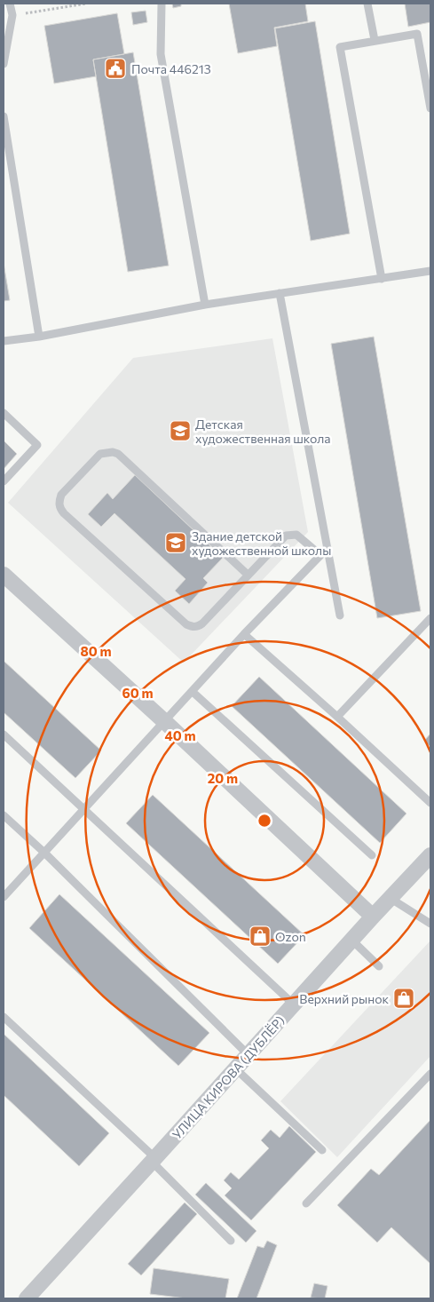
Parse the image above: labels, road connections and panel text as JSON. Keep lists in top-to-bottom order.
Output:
{
  "streets": {
    "street": ["УЛИЦА КИРОВА (ДУБЛЁР)"]
  },
  "places": {
    "public building": ["Почта 446213"],
    "school or university": ["Детская художественная школа", "Здание детской художественной школы"],
    "shop": ["Ozon", "Верхний рынок"]
  },
  "rings": [
    "80 m",
    "60 m",
    "40 m",
    "20 m"
  ]
}
